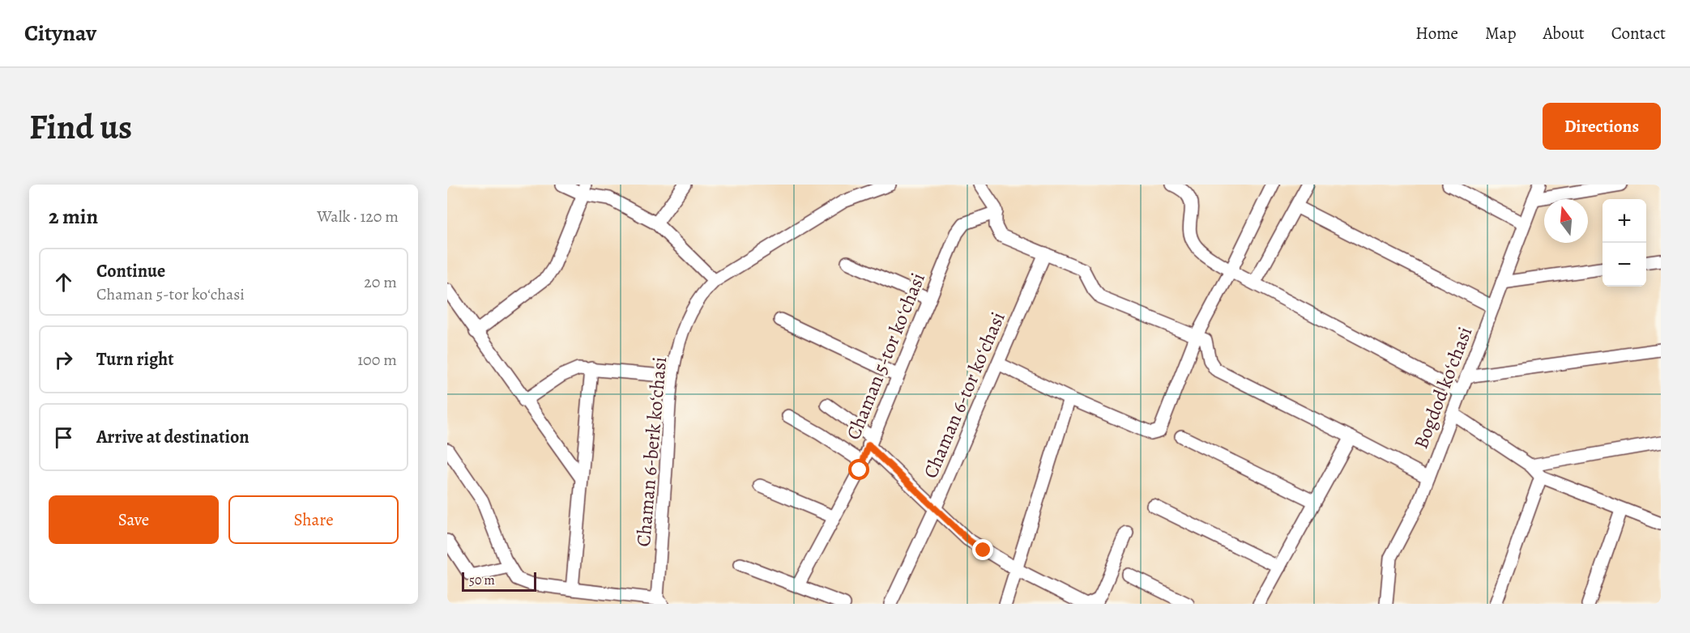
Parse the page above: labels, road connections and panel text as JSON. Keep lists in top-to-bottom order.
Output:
{
  "streets": {
    "street": [
      "Chaman 5-tor koʻchasi",
      "Bogdod koʻchasi",
      "Chaman 6-tor koʻchasi",
      "Chaman 6-berk koʻchasi"
    ]
  },
  "scale_bar": "50 m",
  "north": "top",
  "page": {
    "header": "Citynav",
    "nav": [
      "Home",
      "Map",
      "About",
      "Contact"
    ],
    "buttons": [
      "Directions",
      ["Save", "Share"]
    ],
    "title": "Find us",
    "heading": ["2 min", "Walk · 120 m"],
    "map_buttons": ["+", "−"],
    "list": [
      ["Continue", "Chaman 5-tor koʻchasi", "20 m"],
      ["Turn right", "100 m"],
      "Arrive at destination"
    ],
    "scale": "50 m"
  }
}
